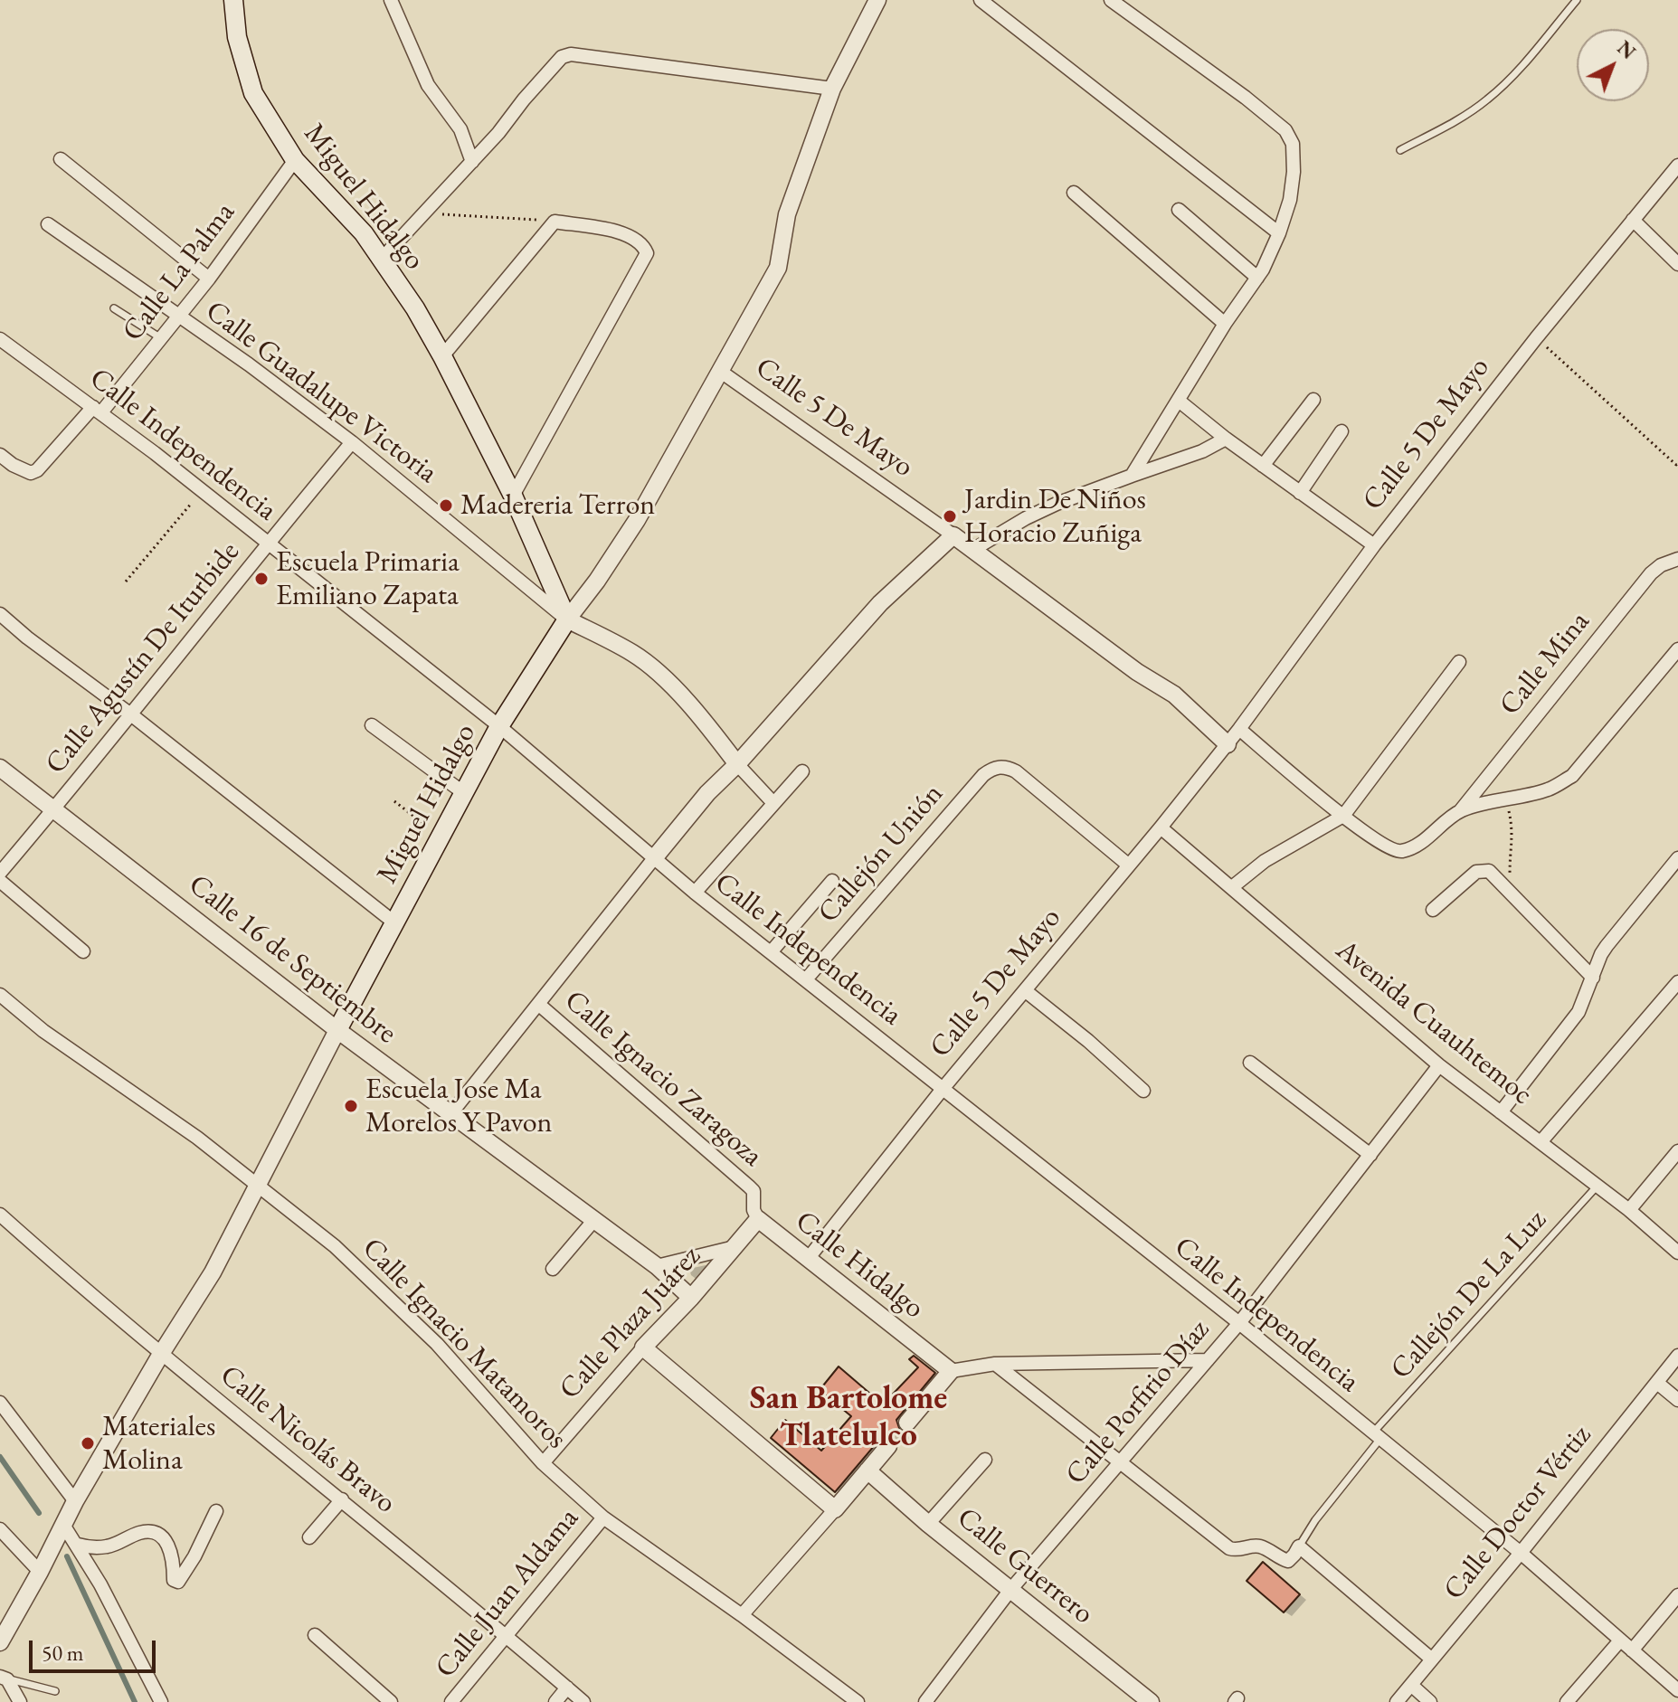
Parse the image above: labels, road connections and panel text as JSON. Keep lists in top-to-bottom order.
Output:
{
  "streets": {
    "main road": ["Miguel Hidalgo"],
    "street": [
      "Calle La Palma",
      "Calle Guadalupe Victoria",
      "Calle 5 De Mayo",
      "Calle Independencia",
      "Calle Agustín De Iturbide",
      "Calle Mina",
      "Callejón Unión",
      "Calle 16 de Septiembre",
      "Avenida Cuauhtemoc",
      "Calle Ignacio Zaragoza",
      "Calle Hidalgo",
      "Calle Plaza Juárez",
      "Calle Ignacio Matamoros",
      "Calle Porfirio Díaz",
      "Calle Nicolás Bravo",
      "Calle Doctor Vértiz",
      "Calle Guerrero",
      "Calle Juan Aldama"
    ],
    "lane": ["Callejón De La Luz"]
  },
  "crossings": [
    ["Miguel Hidalgo", "Calle La Palma"],
    ["Miguel Hidalgo", "Calle Guadalupe Victoria"],
    ["Miguel Hidalgo", "Calle Independencia"],
    ["Miguel Hidalgo", "Calle 16 de Septiembre"],
    ["Miguel Hidalgo", "Calle Ignacio Matamoros"],
    ["Miguel Hidalgo", "Calle Nicolás Bravo"],
    ["Calle La Palma", "Calle Guadalupe Victoria"],
    ["Calle La Palma", "Calle Independencia"],
    ["Calle Guadalupe Victoria", "Calle Agustín De Iturbide"],
    ["Calle 5 De Mayo", "Calle Independencia"],
    ["Calle 5 De Mayo", "Callejón Unión"],
    ["Calle 5 De Mayo", "Avenida Cuauhtemoc"],
    ["Calle 5 De Mayo", "Calle Hidalgo"],
    ["Calle Independencia", "Calle Agustín De Iturbide"],
    ["Calle Independencia", "Callejón Unión"],
    ["Calle Independencia", "Callejón De La Luz"],
    ["Calle Independencia", "Calle Porfirio Díaz"],
    ["Calle Independencia", "Calle Doctor Vértiz"],
    ["Calle Agustín De Iturbide", "Calle 16 de Septiembre"],
    ["Calle 16 de Septiembre", "Calle Plaza Juárez"],
    ["Avenida Cuauhtemoc", "Callejón De La Luz"],
    ["Avenida Cuauhtemoc", "Calle Porfirio Díaz"],
    ["Calle Ignacio Zaragoza", "Calle Hidalgo"],
    ["Calle Hidalgo", "Calle Plaza Juárez"],
    ["Calle Plaza Juárez", "Calle Ignacio Matamoros"],
    ["Calle Ignacio Matamoros", "Calle Juan Aldama"],
    ["Calle Porfirio Díaz", "Calle Guerrero"],
    ["Calle Nicolás Bravo", "Calle Juan Aldama"]
  ],
  "districts": ["San Bartolome Tlatelulco"],
  "places": [
    "Madereria Terron",
    "Jardin De Niños Horacio Zuñiga",
    "Escuela Primaria Emiliano Zapata",
    "Escuela Jose Ma Morelos Y Pavon",
    "Materiales Molina"
  ],
  "scale_bar": "50 m",
  "north": "top right"
}
